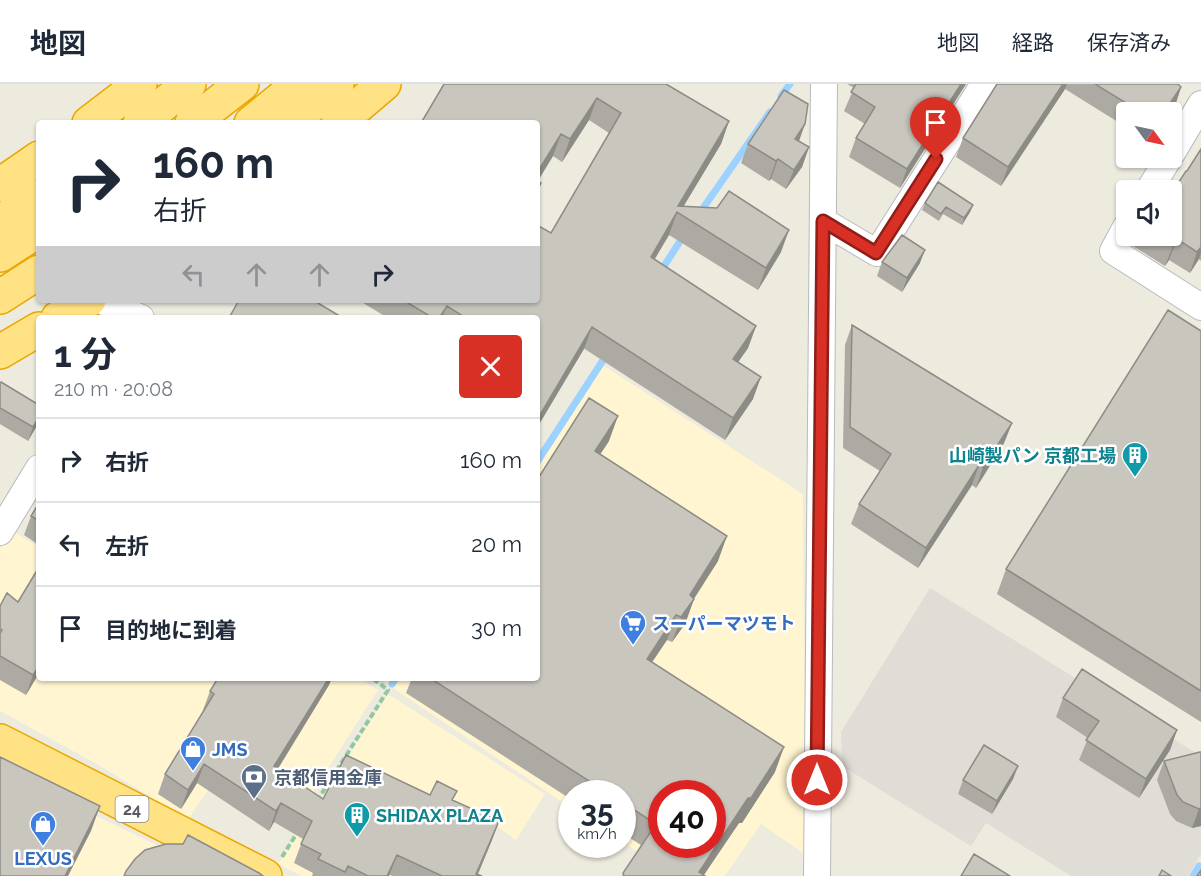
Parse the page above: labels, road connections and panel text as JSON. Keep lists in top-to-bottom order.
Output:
{
  "streets": {
    "highway": ["24"]
  },
  "places": {
    "building": ["山崎製パン 京都工場", "SHIDAX PLAZA"],
    "supermarket": ["スーパーマツモト"],
    "shop": ["JMS", "LEXUS"],
    "bank": ["京都信用金庫"]
  },
  "north": "bottom right",
  "page": {
    "header": "地図",
    "nav": ["地図", "経路", "保存済み"],
    "turn": ["160 m", "右折"],
    "heading": ["1 分", "210 m · 20:08"],
    "list": [
      {
        "name": "右折",
        "value": "160 m"
      },
      {
        "name": "左折",
        "value": "20 m"
      },
      {
        "name": "目的地に到着",
        "value": "30 m"
      }
    ],
    "speed": "35 km/h",
    "limit": "40"
  }
}
